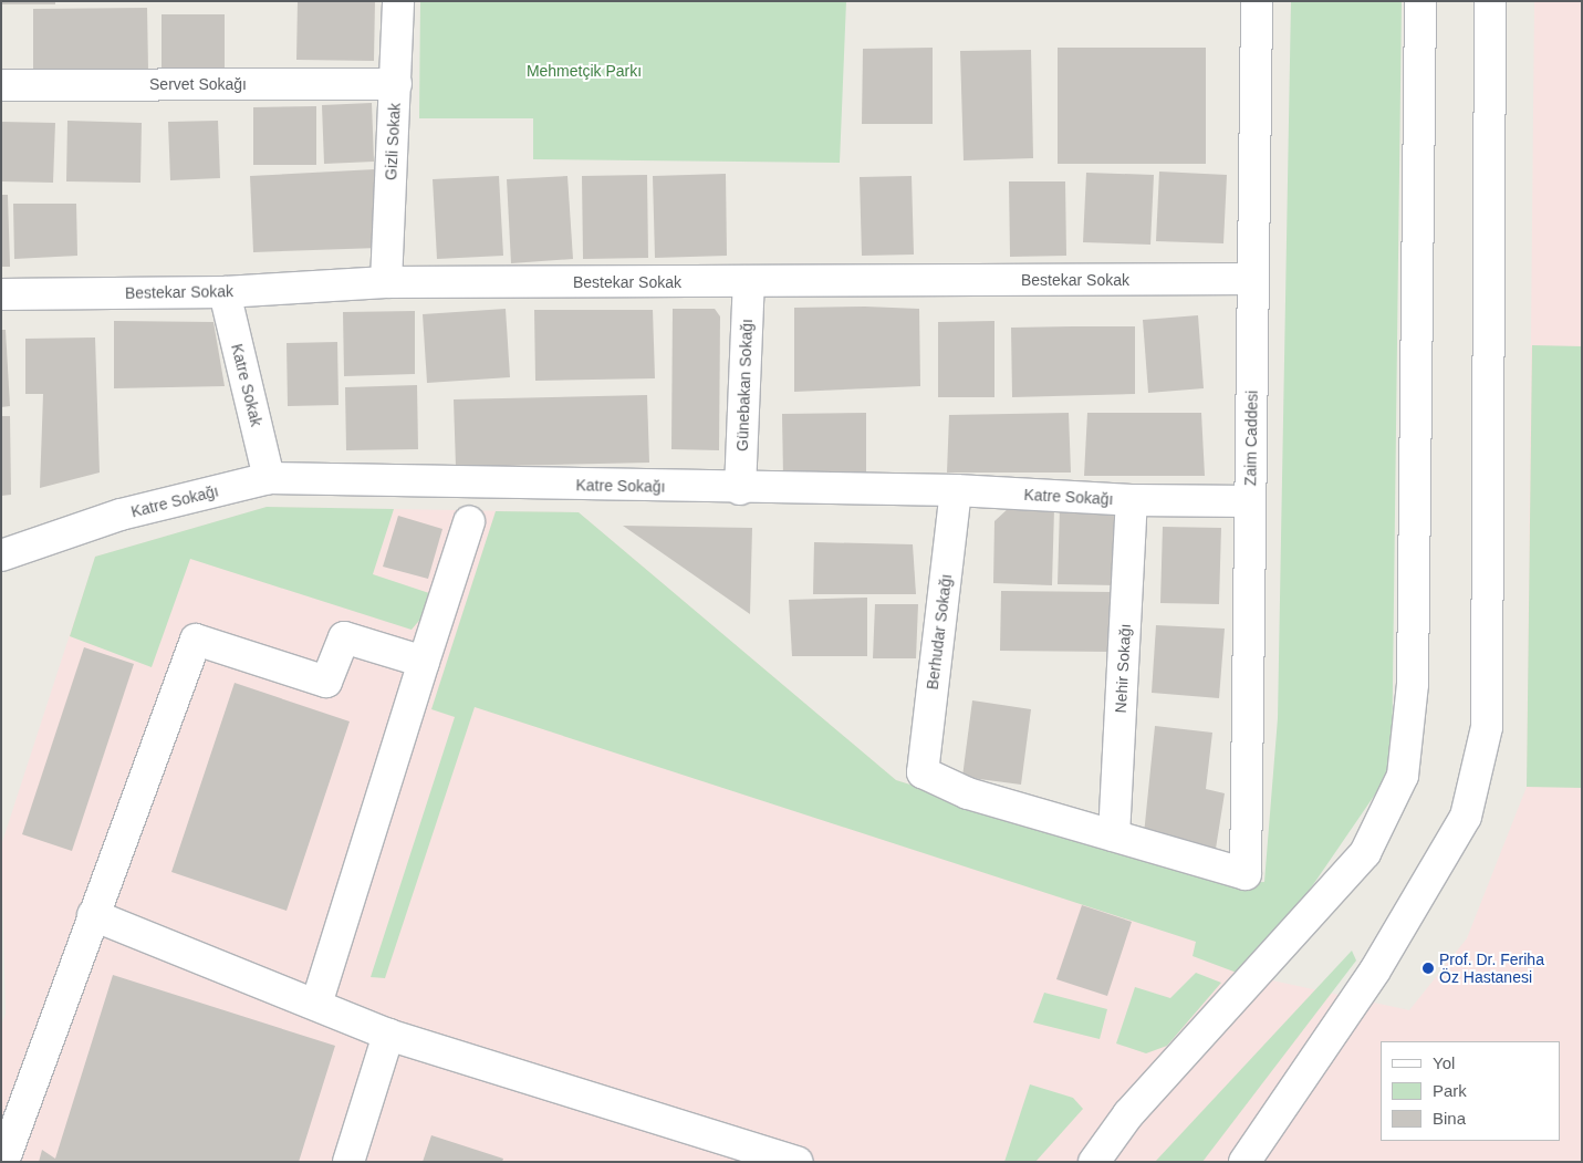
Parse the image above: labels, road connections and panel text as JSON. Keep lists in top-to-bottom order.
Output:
{
  "streets": {
    "street": [
      "Servet Sokağı",
      "Gizli Sokak",
      "Bestekar Sokak",
      "Katre Sokak",
      "Günebakan Sokağı",
      "Zaim Caddesi",
      "Katre Sokağı",
      "Berhudar Sokağı",
      "Nehir Sokağı"
    ]
  },
  "crossings": [
    ["Servet Sokağı", "Gizli Sokak"],
    ["Gizli Sokak", "Bestekar Sokak"],
    ["Bestekar Sokak", "Katre Sokak"],
    ["Bestekar Sokak", "Günebakan Sokağı"],
    ["Bestekar Sokak", "Zaim Caddesi"],
    ["Katre Sokak", "Katre Sokağı"],
    ["Günebakan Sokağı", "Katre Sokağı"],
    ["Zaim Caddesi", "Katre Sokağı"],
    ["Zaim Caddesi", "Berhudar Sokağı"],
    ["Zaim Caddesi", "Nehir Sokağı"],
    ["Katre Sokağı", "Berhudar Sokağı"],
    ["Katre Sokağı", "Nehir Sokağı"],
    ["Berhudar Sokağı", "Nehir Sokağı"]
  ],
  "parks": ["Mehmetçik Parkı"],
  "places": ["Prof. Dr. Feriha Öz Hastanesi"],
  "legend": ["Yol", "Park", "Bina"]
}
